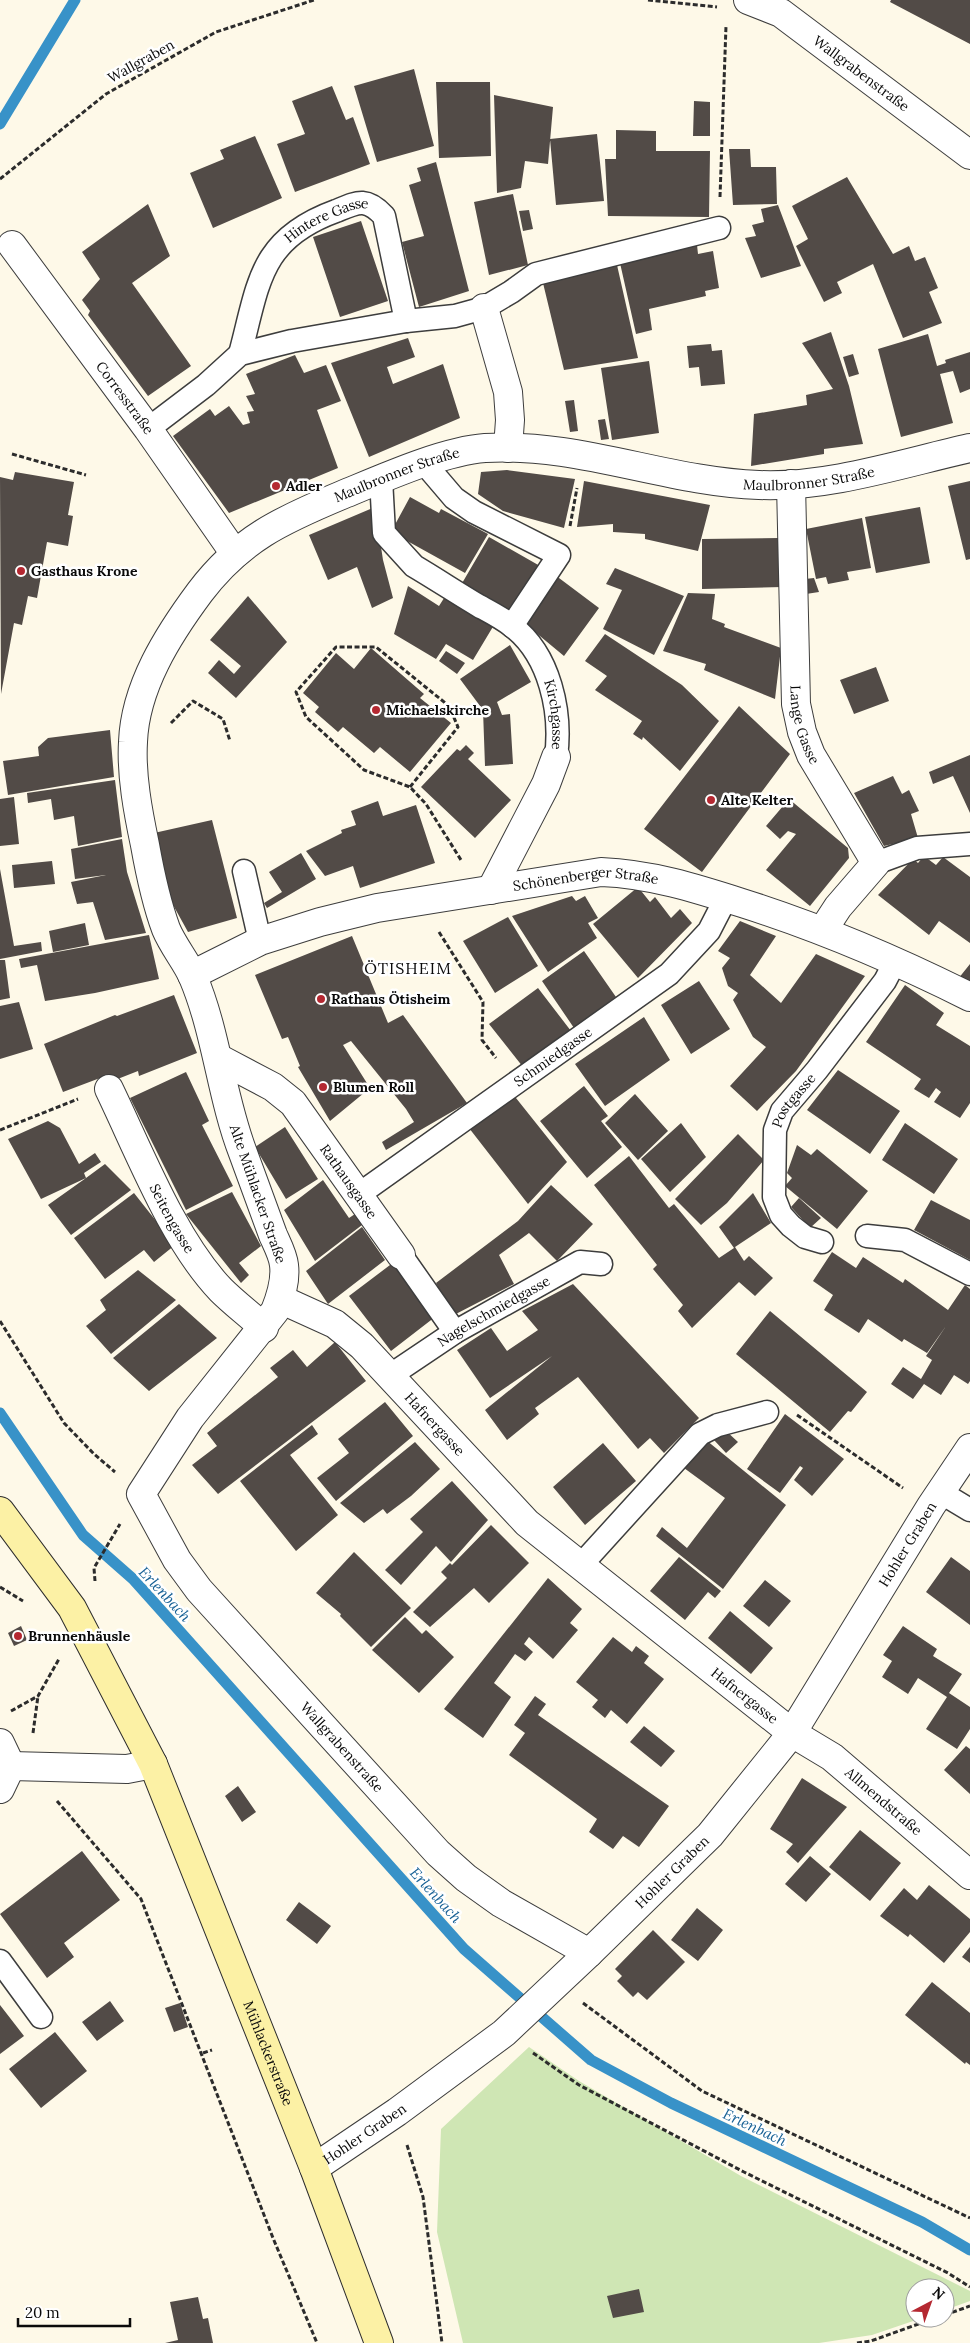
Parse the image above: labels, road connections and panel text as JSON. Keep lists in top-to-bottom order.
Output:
{
  "streets": {
    "main road": ["Mühlackerstraße"],
    "street": [
      "Wallgrabenstraße",
      "Corresstraße",
      "Maulbronner Straße",
      "Kirchgasse",
      "Lange Gasse",
      "Schönenberger Straße",
      "Rathausgasse",
      "Alte Mühlacker Straße",
      "Seitengasse",
      "Hafnergasse",
      "Hohler Graben",
      "Allmendstraße"
    ],
    "lane": [
      "Hintere Gasse",
      "Schmiedgasse",
      "Postgasse",
      "Nagelschmiedgasse"
    ],
    "path": ["Wallgraben"]
  },
  "crossings": [
    ["Wallgrabenstraße", "Alte Mühlacker Straße"],
    ["Wallgrabenstraße", "Hohler Graben"],
    ["Corresstraße", "Maulbronner Straße"],
    ["Maulbronner Straße", "Kirchgasse"],
    ["Maulbronner Straße", "Lange Gasse"],
    ["Maulbronner Straße", "Schönenberger Straße"],
    ["Maulbronner Straße", "Alte Mühlacker Straße"],
    ["Kirchgasse", "Schönenberger Straße"],
    ["Schönenberger Straße", "Schmiedgasse"],
    ["Schönenberger Straße", "Postgasse"],
    ["Schönenberger Straße", "Alte Mühlacker Straße"],
    ["Schmiedgasse", "Rathausgasse"],
    ["Rathausgasse", "Alte Mühlacker Straße"],
    ["Rathausgasse", "Nagelschmiedgasse"],
    ["Alte Mühlacker Straße", "Seitengasse"],
    ["Alte Mühlacker Straße", "Hafnergasse"],
    ["Nagelschmiedgasse", "Hafnergasse"],
    ["Hafnergasse", "Hohler Graben"],
    ["Hafnergasse", "Allmendstraße"],
    ["Hohler Graben", "Allmendstraße"],
    ["Hohler Graben", "Mühlackerstraße"]
  ],
  "districts": ["ÖTISHEIM"],
  "water": ["Erlenbach"],
  "places": [
    "Adler",
    "Gasthaus Krone",
    "Michaelskirche",
    "Alte Kelter",
    "Rathaus Ötisheim",
    "Blumen Roll",
    "Brunnenhäusle"
  ],
  "scale_bar": "20 m",
  "north": "top right"
}
